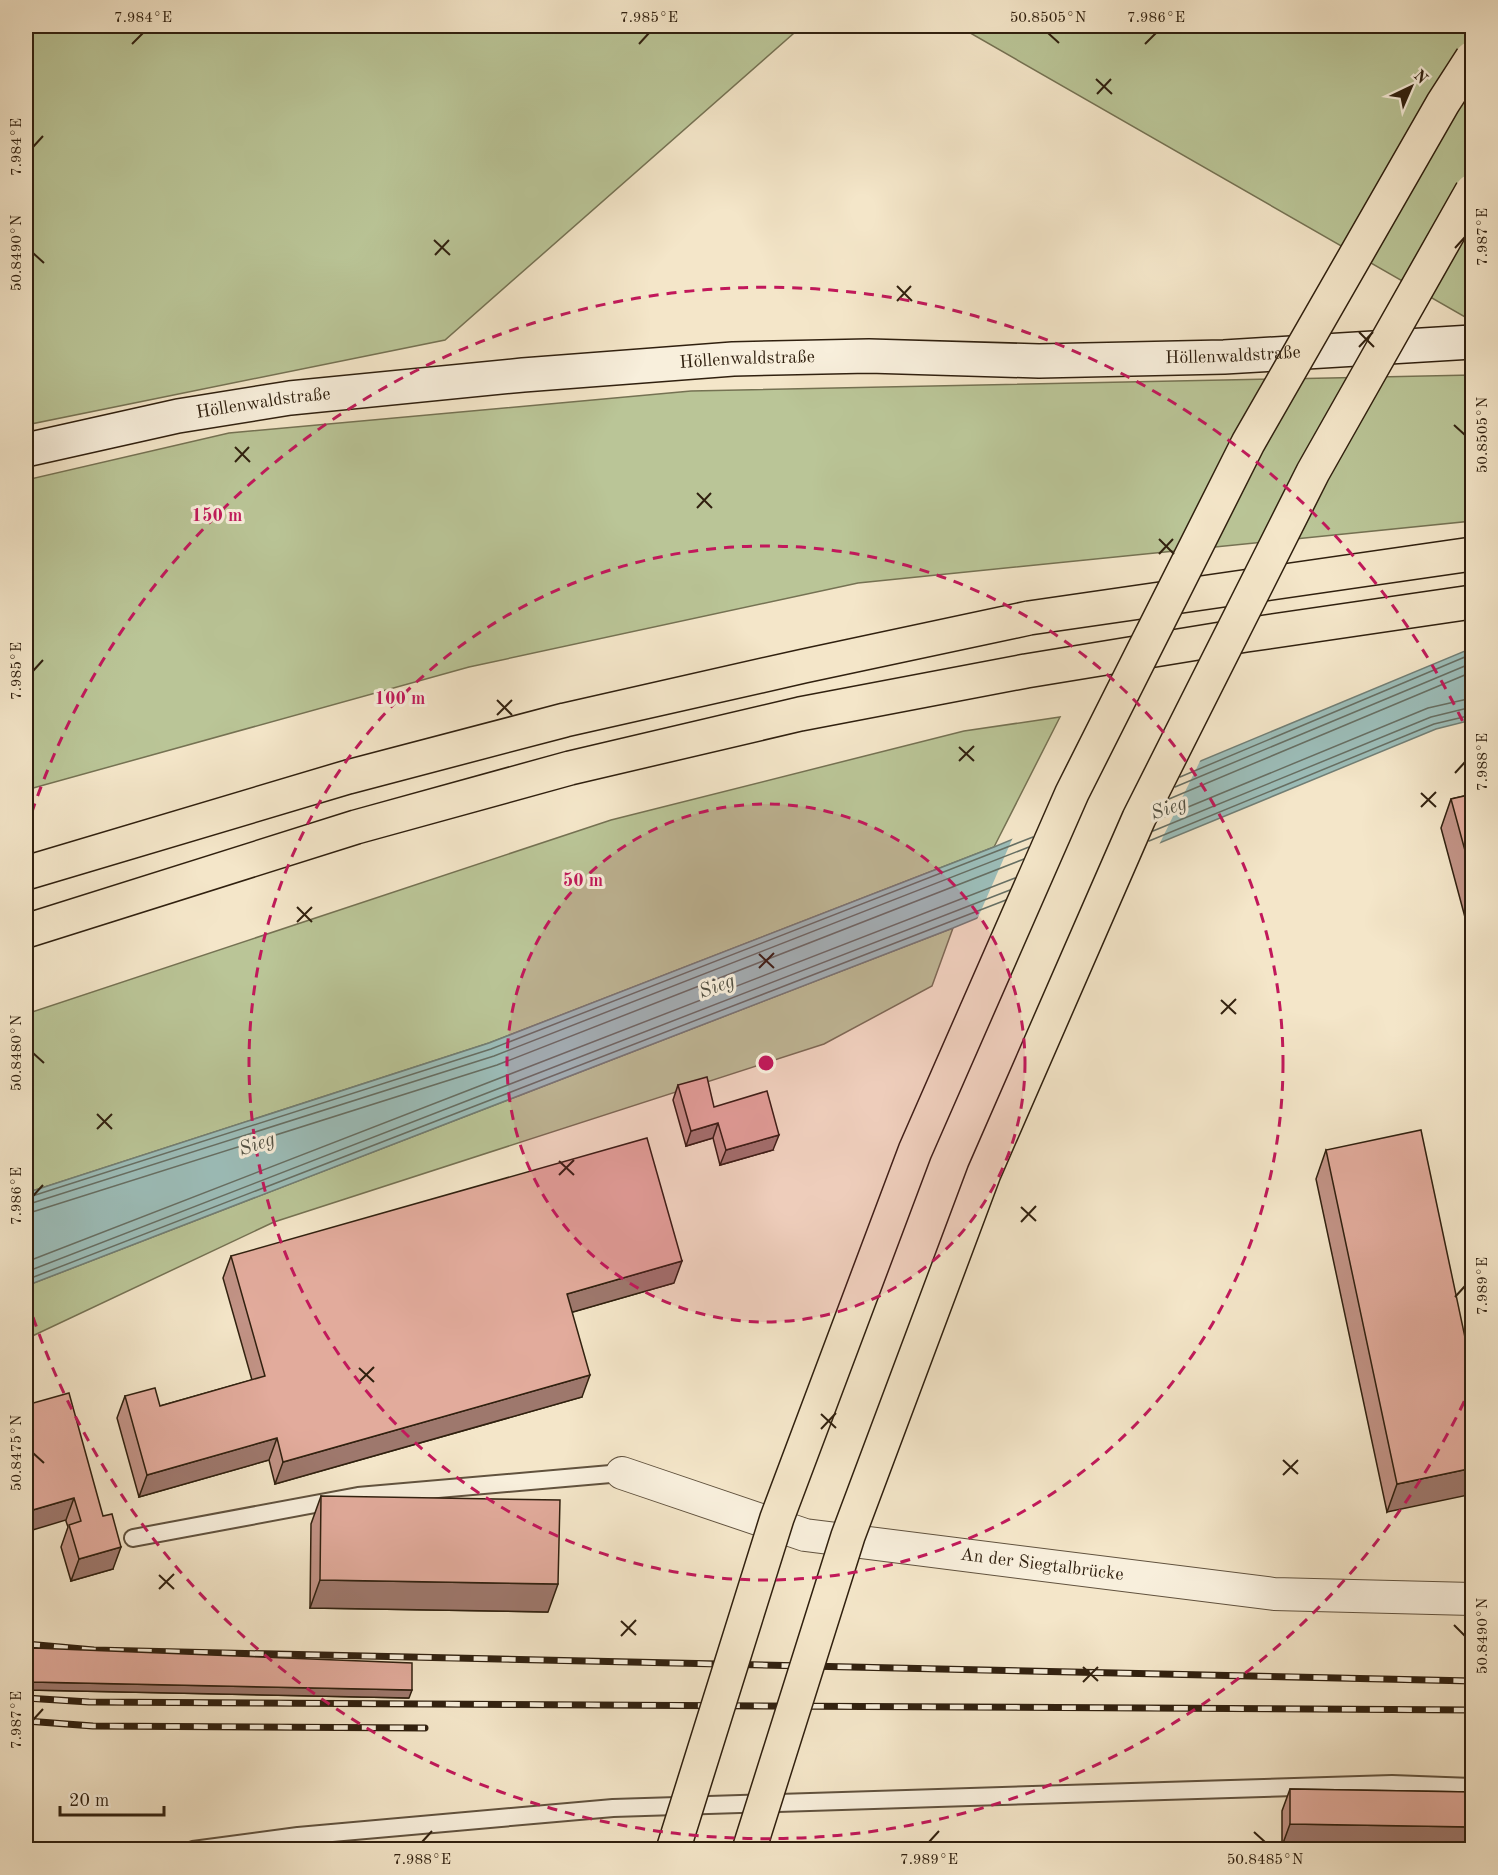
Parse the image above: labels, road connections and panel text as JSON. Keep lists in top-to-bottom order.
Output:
{
  "streets": {
    "street": ["Höllenwaldstraße", "An der Siegtalbrücke"]
  },
  "water": ["Sieg"],
  "scale_bar": "20 m",
  "north": "top right",
  "coordinates": [
    "7.984°E",
    "7.985°E",
    "50.8505°N",
    "7.986°E",
    "7.987°E",
    "50.8490°N",
    "7.988°E",
    "50.8480°N",
    "7.989°E",
    "50.8475°N",
    "50.8485°N"
  ],
  "rings": ["150 m", "100 m", "50 m"]
}
